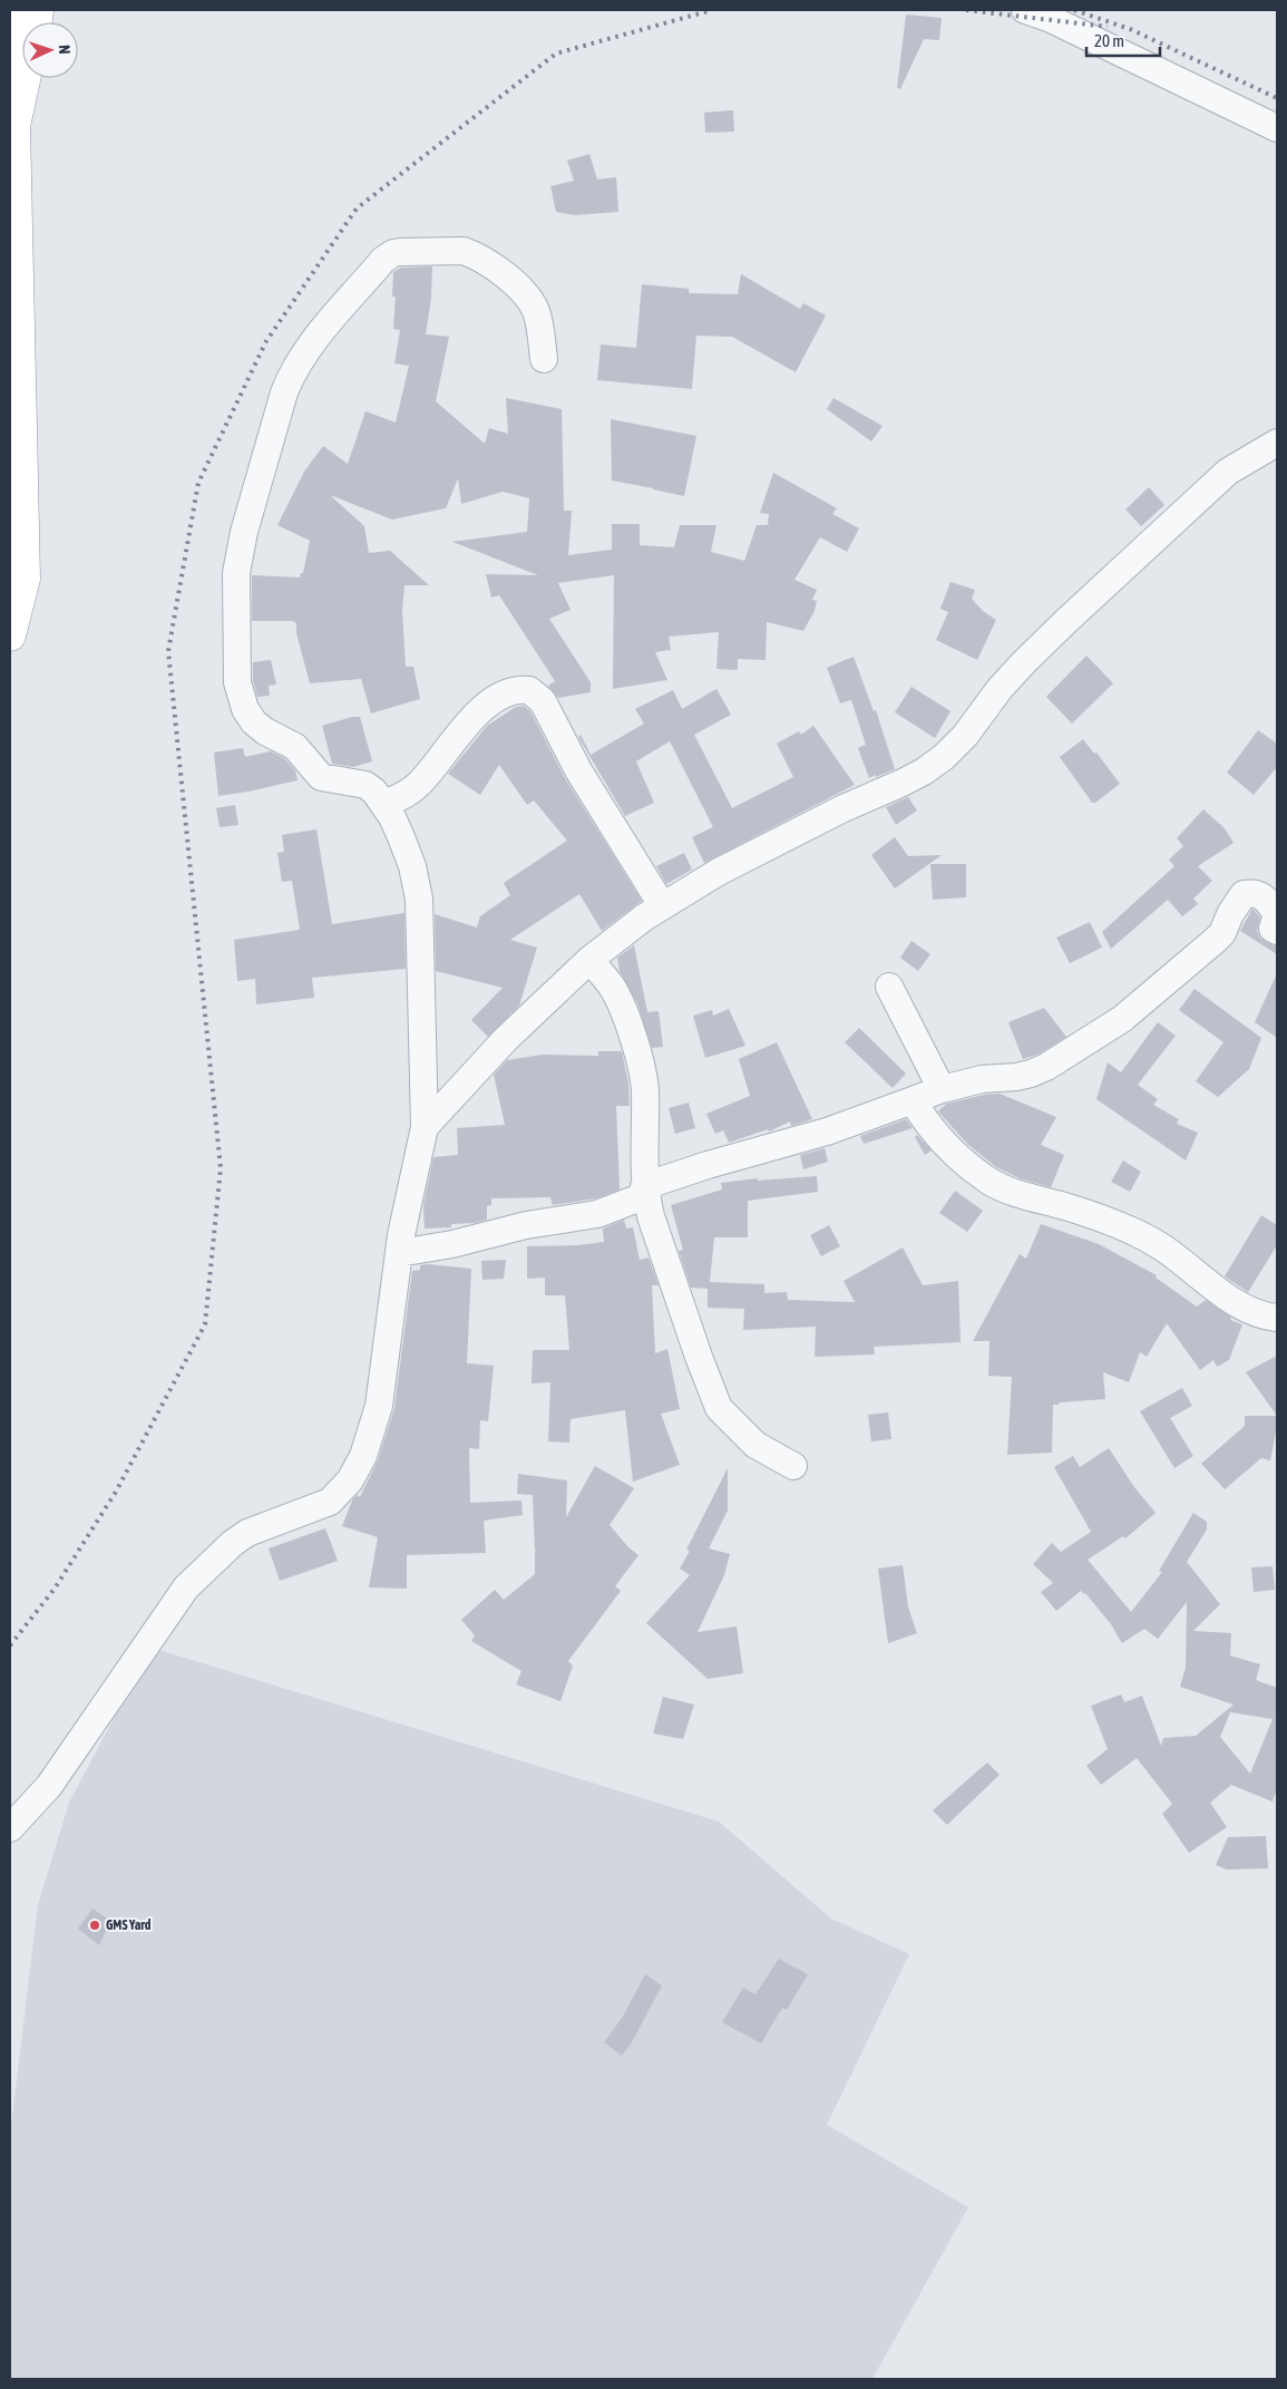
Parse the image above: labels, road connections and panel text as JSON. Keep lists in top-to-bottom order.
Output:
{
  "places": ["GMS Yard"],
  "scale_bar": "20 m",
  "north": "right"
}
